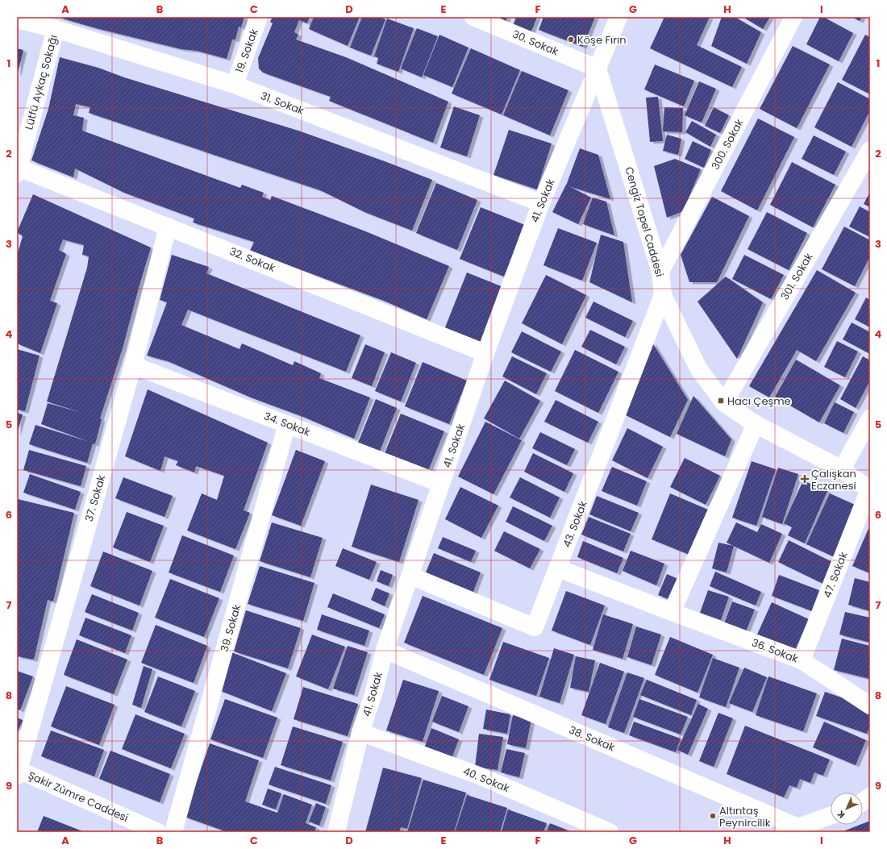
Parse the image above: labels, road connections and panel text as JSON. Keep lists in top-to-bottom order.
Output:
{
  "streets": {
    "street": [
      "30. Sokak",
      "19. Sokak",
      "Lütfü Aykaç Sokağı",
      "31. Sokak",
      "300. Sokak",
      "41. Sokak",
      "Cengiz Topel Caddesi",
      "32. Sokak",
      "301. Sokak",
      "34. Sokak",
      "37. Sokak",
      "43. Sokak",
      "47. Sokak",
      "39. Sokak",
      "36. Sokak",
      "38. Sokak",
      "40. Sokak",
      "Şakir Zümre Caddesi"
    ]
  },
  "crossings": [
    ["30. Sokak", "41. Sokak"],
    ["30. Sokak", "Cengiz Topel Caddesi"],
    ["19. Sokak", "31. Sokak"],
    ["Lütfü Aykaç Sokağı", "31. Sokak"],
    ["Lütfü Aykaç Sokağı", "32. Sokak"],
    ["31. Sokak", "41. Sokak"],
    ["300. Sokak", "Cengiz Topel Caddesi"],
    ["41. Sokak", "Cengiz Topel Caddesi"],
    ["41. Sokak", "32. Sokak"],
    ["41. Sokak", "34. Sokak"],
    ["41. Sokak", "43. Sokak"],
    ["41. Sokak", "38. Sokak"],
    ["41. Sokak", "40. Sokak"],
    ["Cengiz Topel Caddesi", "301. Sokak"],
    ["Cengiz Topel Caddesi", "43. Sokak"],
    ["Cengiz Topel Caddesi", "47. Sokak"],
    ["32. Sokak", "37. Sokak"],
    ["34. Sokak", "37. Sokak"],
    ["34. Sokak", "39. Sokak"],
    ["37. Sokak", "Şakir Zümre Caddesi"],
    ["43. Sokak", "36. Sokak"],
    ["47. Sokak", "36. Sokak"]
  ],
  "places": {
    "other": ["Köşe Fırın", "Altıntaş Peynircilik"],
    "transit": ["Hacı Çeşme"],
    "health": ["Çalışkan Eczanesi"]
  },
  "north": "bottom left",
  "grid": {
    "columns": [
      "A",
      "B",
      "C",
      "D",
      "E",
      "F",
      "G",
      "H",
      "I"
    ],
    "rows": [
      "1",
      "2",
      "3",
      "4",
      "5",
      "6",
      "7",
      "8",
      "9"
    ]
  }
}
